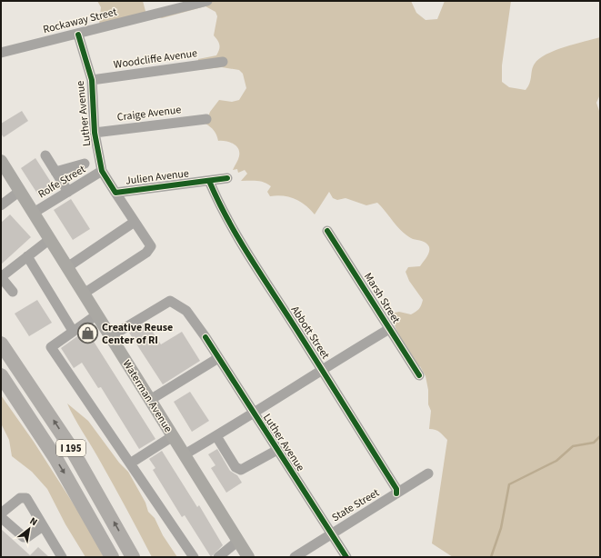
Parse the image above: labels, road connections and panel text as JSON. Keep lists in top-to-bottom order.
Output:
{
  "streets": {
    "highway": ["I 195"],
    "main road": ["Waterman Avenue"],
    "street": [
      "Rockaway Street",
      "Woodcliffe Avenue",
      "Luther Avenue",
      "Craige Avenue",
      "Julien Avenue",
      "Rolfe Street",
      "Marsh Street",
      "Abbott Street",
      "State Street"
    ]
  },
  "crossings": [
    ["Rockaway Street", "Luther Avenue"],
    ["Woodcliffe Avenue", "Luther Avenue"],
    ["Luther Avenue", "Craige Avenue"],
    ["Luther Avenue", "Julien Avenue"],
    ["Luther Avenue", "Rolfe Street"],
    ["Luther Avenue", "Waterman Avenue"],
    ["Luther Avenue", "State Street"],
    ["Julien Avenue", "Rolfe Street"],
    ["Julien Avenue", "Abbott Street"],
    ["Rolfe Street", "Waterman Avenue"],
    ["Abbott Street", "State Street"]
  ],
  "places": {
    "shop": ["Creative Reuse Center of RI"]
  },
  "north": "top right"
}
